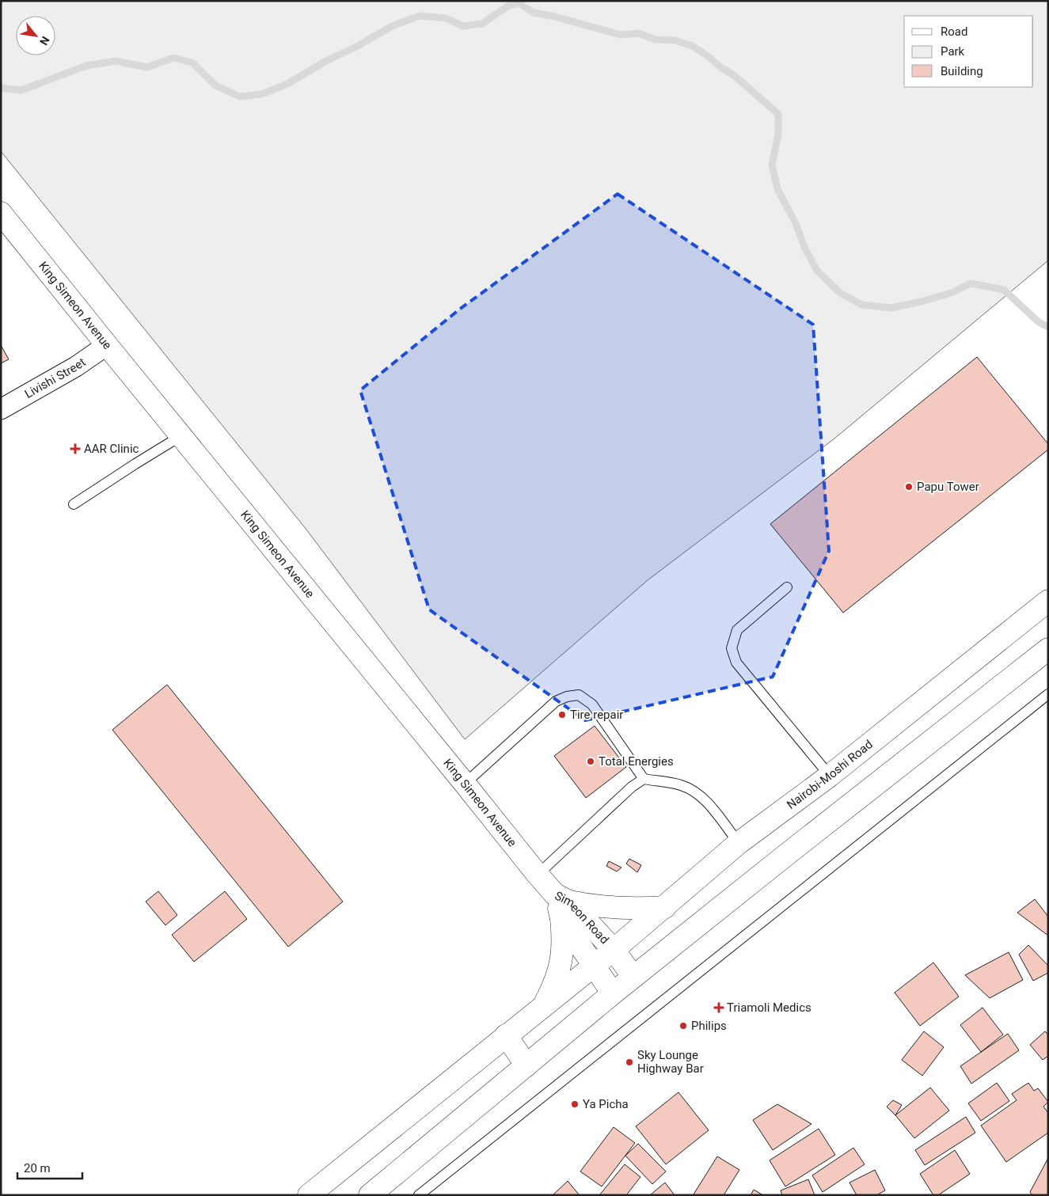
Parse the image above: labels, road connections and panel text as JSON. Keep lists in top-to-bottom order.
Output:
{
  "streets": {
    "main road": ["King Simeon Avenue", "Nairobi-Moshi Road", "Simeon Road"],
    "street": ["Livishi Street"]
  },
  "crossings": [
    ["King Simeon Avenue", "Livishi Street"],
    ["King Simeon Avenue", "Simeon Road"],
    ["Nairobi-Moshi Road", "Simeon Road"]
  ],
  "places": {
    "health": ["AAR Clinic", "Triamoli Medics"],
    "other": [
      "Papu Tower",
      "Tire repair",
      "Total Energies",
      "Philips",
      "Sky Lounge Highway Bar",
      "Ya Picha"
    ]
  },
  "legend": ["Road", "Park", "Building"],
  "scale_bar": "20 m",
  "north": "bottom right"
}
